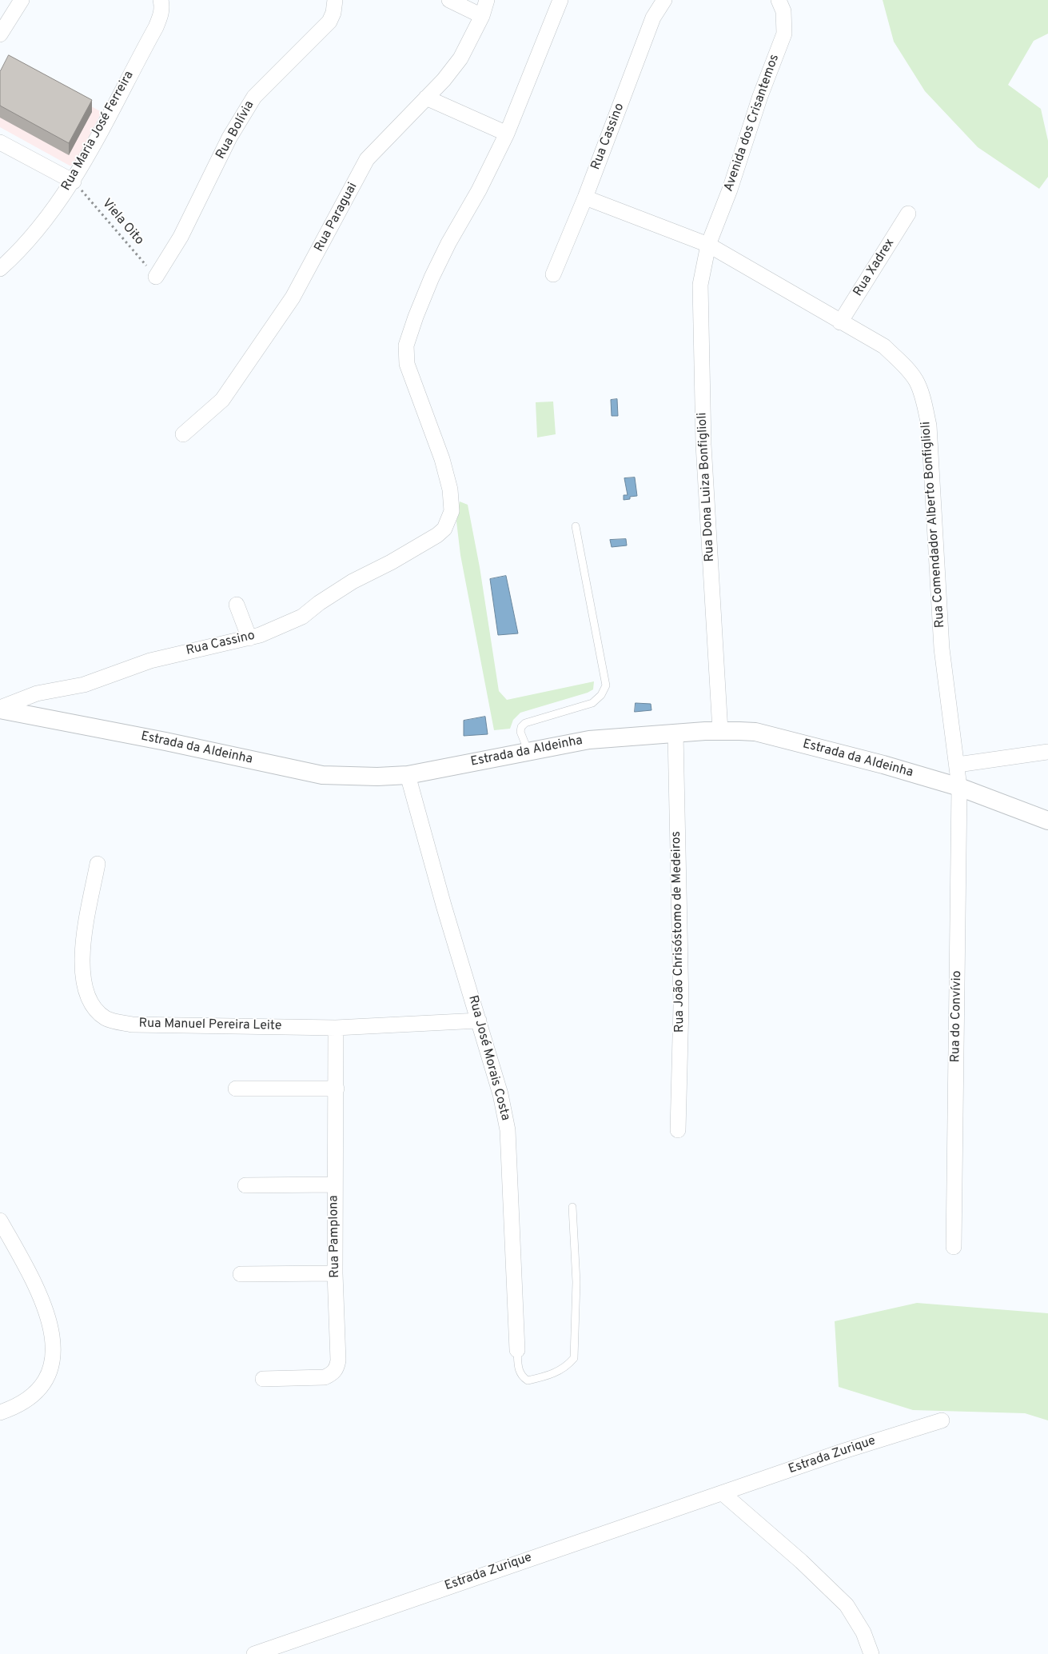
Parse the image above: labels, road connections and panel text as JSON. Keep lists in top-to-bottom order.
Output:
{
  "streets": {
    "street": [
      "Avenida dos Crisantemos",
      "Rua Bolívia",
      "Rua Maria José Ferreira",
      "Rua Cassino",
      "Rua Paraguai",
      "Rua Xadrex",
      "Rua Dona Luiza Bonfiglioli",
      "Rua Comendador Alberto Bonfiglioli",
      "Estrada da Aldeinha",
      "Rua João Chrisóstomo de Medeiros",
      "Rua do Convívio",
      "Rua Manuel Pereira Leite",
      "Rua José Morais Costa",
      "Rua Pamplona",
      "Estrada Zurique"
    ],
    "path": ["Viela Oito"]
  },
  "crossings": [
    ["Avenida dos Crisantemos", "Rua Dona Luiza Bonfiglioli"],
    ["Avenida dos Crisantemos", "Rua Comendador Alberto Bonfiglioli"],
    ["Rua Bolívia", "Viela Oito"],
    ["Rua Maria José Ferreira", "Viela Oito"],
    ["Rua Cassino", "Rua Comendador Alberto Bonfiglioli"],
    ["Rua Cassino", "Estrada da Aldeinha"],
    ["Rua Xadrex", "Rua Comendador Alberto Bonfiglioli"],
    ["Rua Dona Luiza Bonfiglioli", "Rua Comendador Alberto Bonfiglioli"],
    ["Rua Dona Luiza Bonfiglioli", "Estrada da Aldeinha"],
    ["Rua Comendador Alberto Bonfiglioli", "Estrada da Aldeinha"],
    ["Rua Comendador Alberto Bonfiglioli", "Rua do Convívio"],
    ["Estrada da Aldeinha", "Rua João Chrisóstomo de Medeiros"],
    ["Estrada da Aldeinha", "Rua do Convívio"],
    ["Estrada da Aldeinha", "Rua José Morais Costa"],
    ["Rua Manuel Pereira Leite", "Rua José Morais Costa"],
    ["Rua Manuel Pereira Leite", "Rua Pamplona"]
  ]
}
